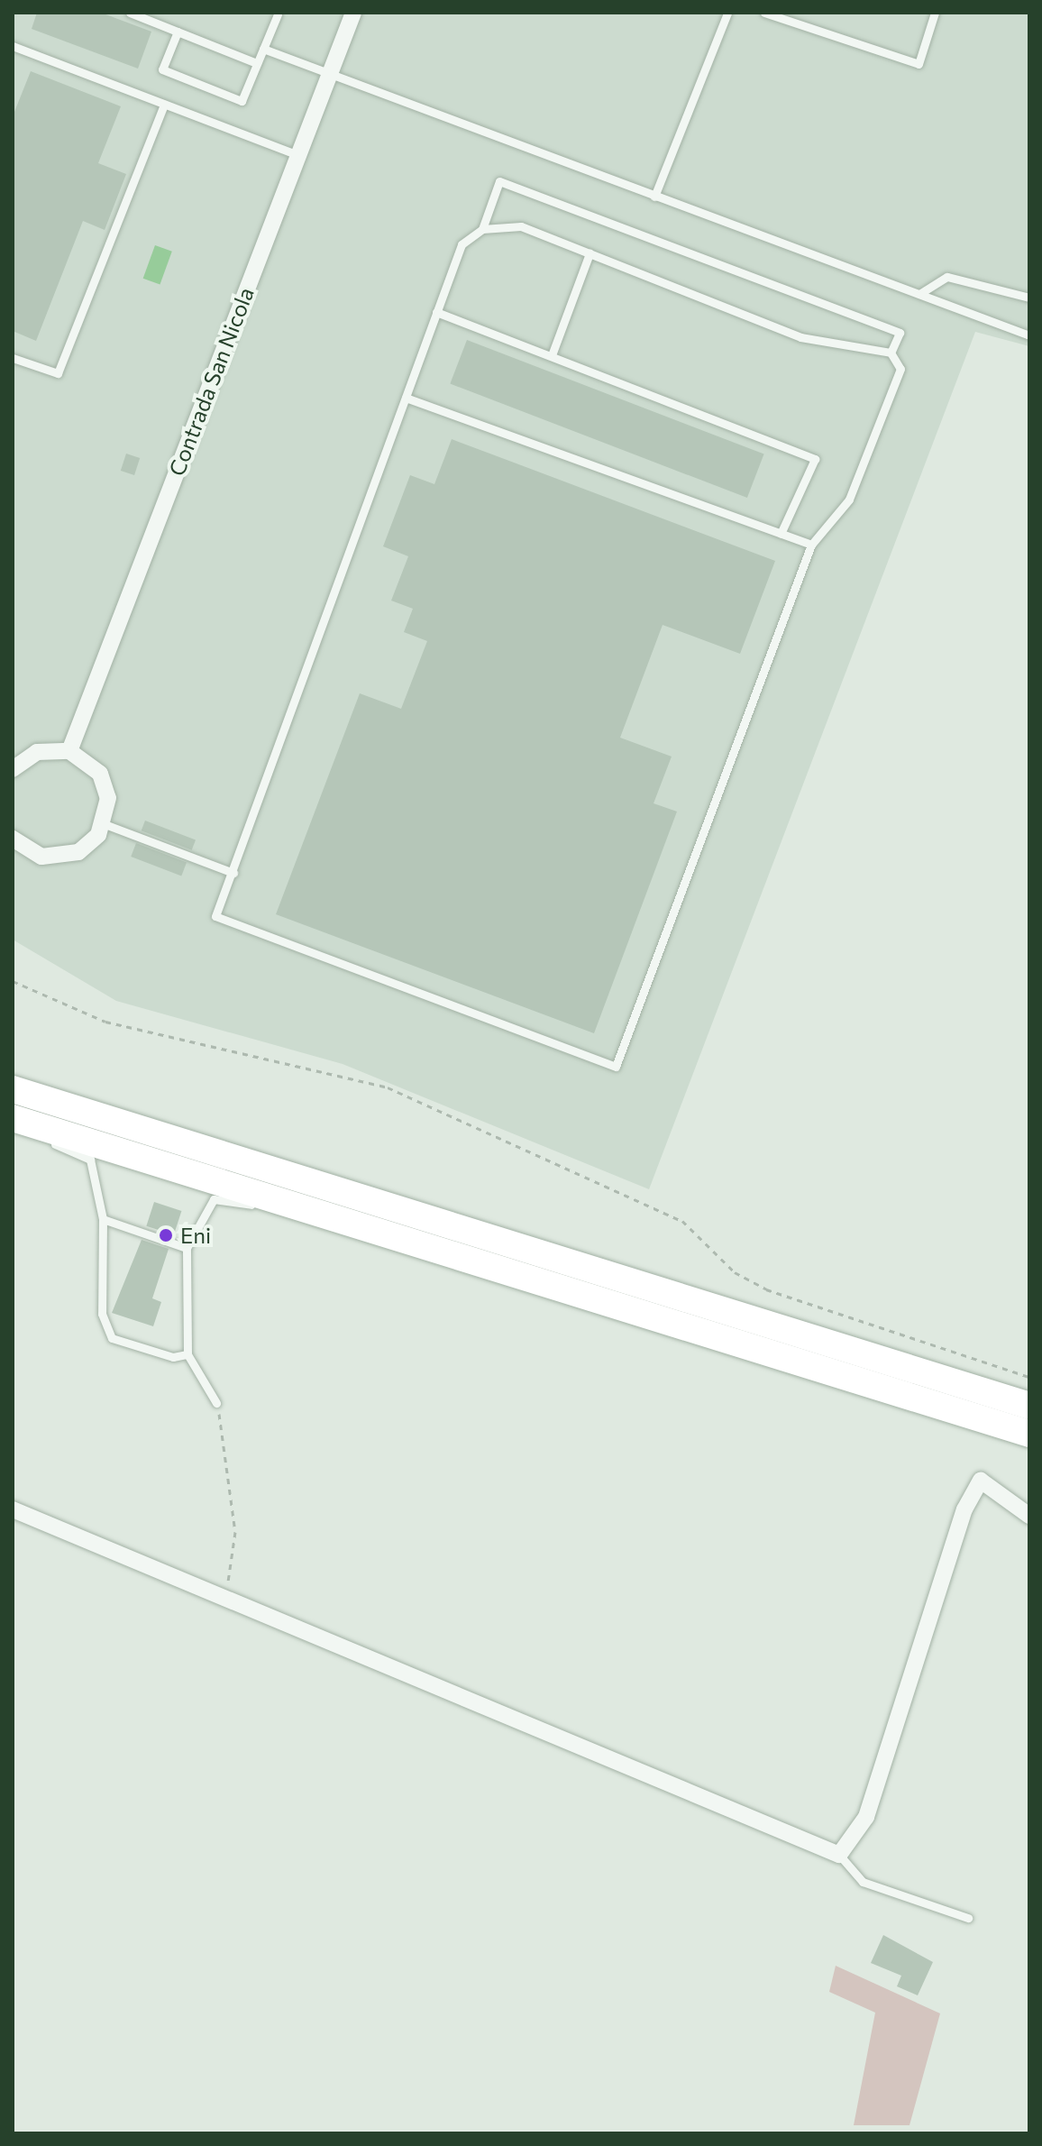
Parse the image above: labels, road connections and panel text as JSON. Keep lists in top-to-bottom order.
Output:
{
  "streets": {
    "street": ["Contrada San Nicola"]
  },
  "places": ["Eni"]
}
